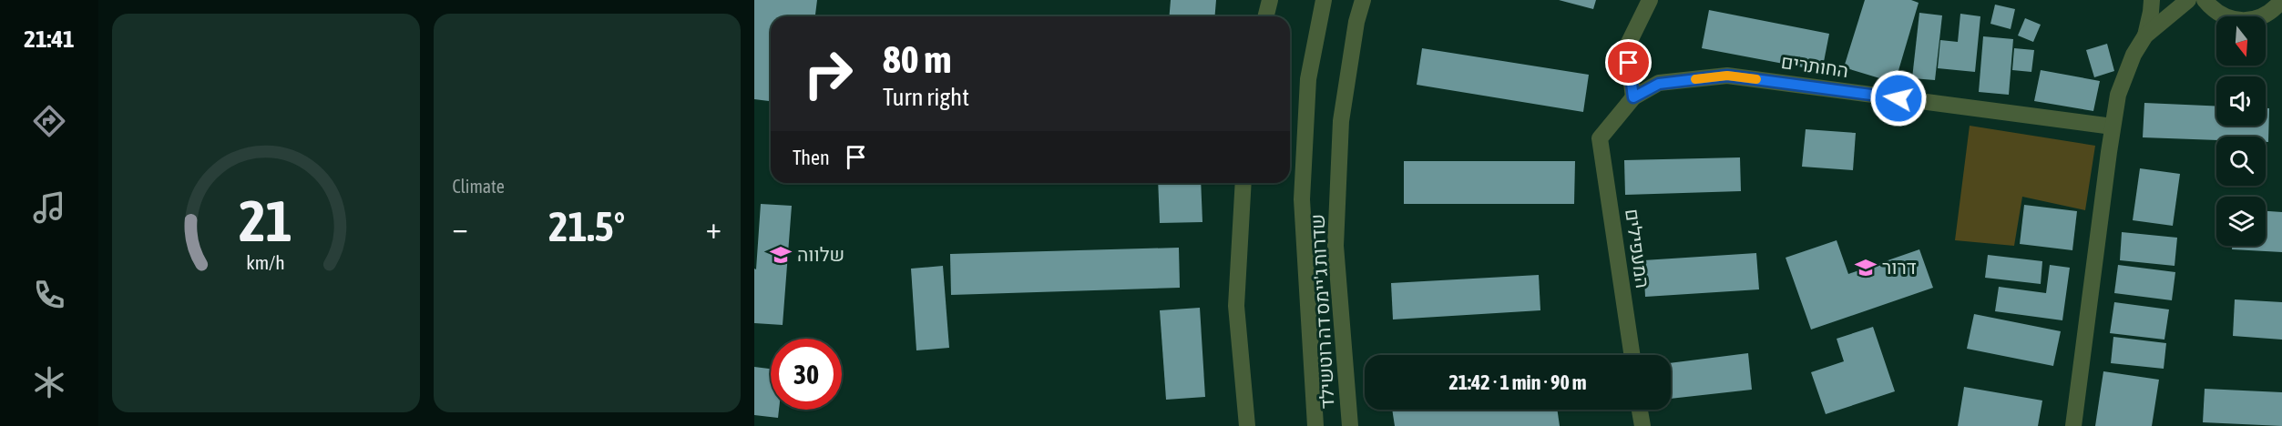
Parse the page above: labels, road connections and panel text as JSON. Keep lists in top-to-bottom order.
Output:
{
  "streets": {
    "street": ["החותרים", "המעפילים", "שדרות ג'יימס דה רוטשילד"]
  },
  "crossings": [
    ["החותרים", "המעפילים"]
  ],
  "places": {
    "school or university": ["שלווה", "דרור"]
  },
  "north": "bottom",
  "page": {
    "tabs": "21:41",
    "tile": "Climate",
    "turn": ["80 m", "Turn right"],
    "then": "Then",
    "heat": ["−", "21.5°", "+"],
    "limit": "30",
    "trip": "21:42 · 1 min · 90 m",
    "gauge": ["21", "km/h"]
  }
}
